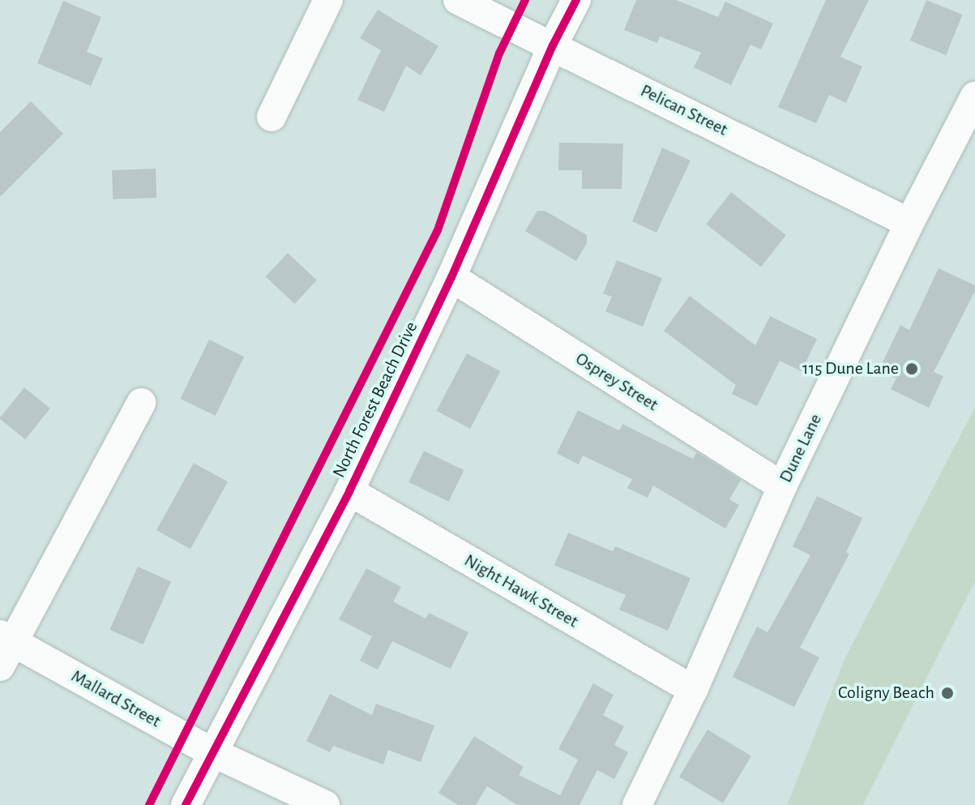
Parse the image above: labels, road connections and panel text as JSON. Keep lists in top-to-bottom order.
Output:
{
  "streets": {
    "street": [
      "Pelican Street",
      "Osprey Street",
      "North Forest Beach Drive",
      "Dune Lane",
      "Night Hawk Street",
      "Mallard Street"
    ]
  },
  "crossings": [
    ["Pelican Street", "North Forest Beach Drive"],
    ["Pelican Street", "Dune Lane"],
    ["Osprey Street", "North Forest Beach Drive"],
    ["Osprey Street", "Dune Lane"],
    ["North Forest Beach Drive", "Night Hawk Street"],
    ["North Forest Beach Drive", "Mallard Street"],
    ["Dune Lane", "Night Hawk Street"]
  ],
  "places": ["115 Dune Lane", "Coligny Beach"]
}
